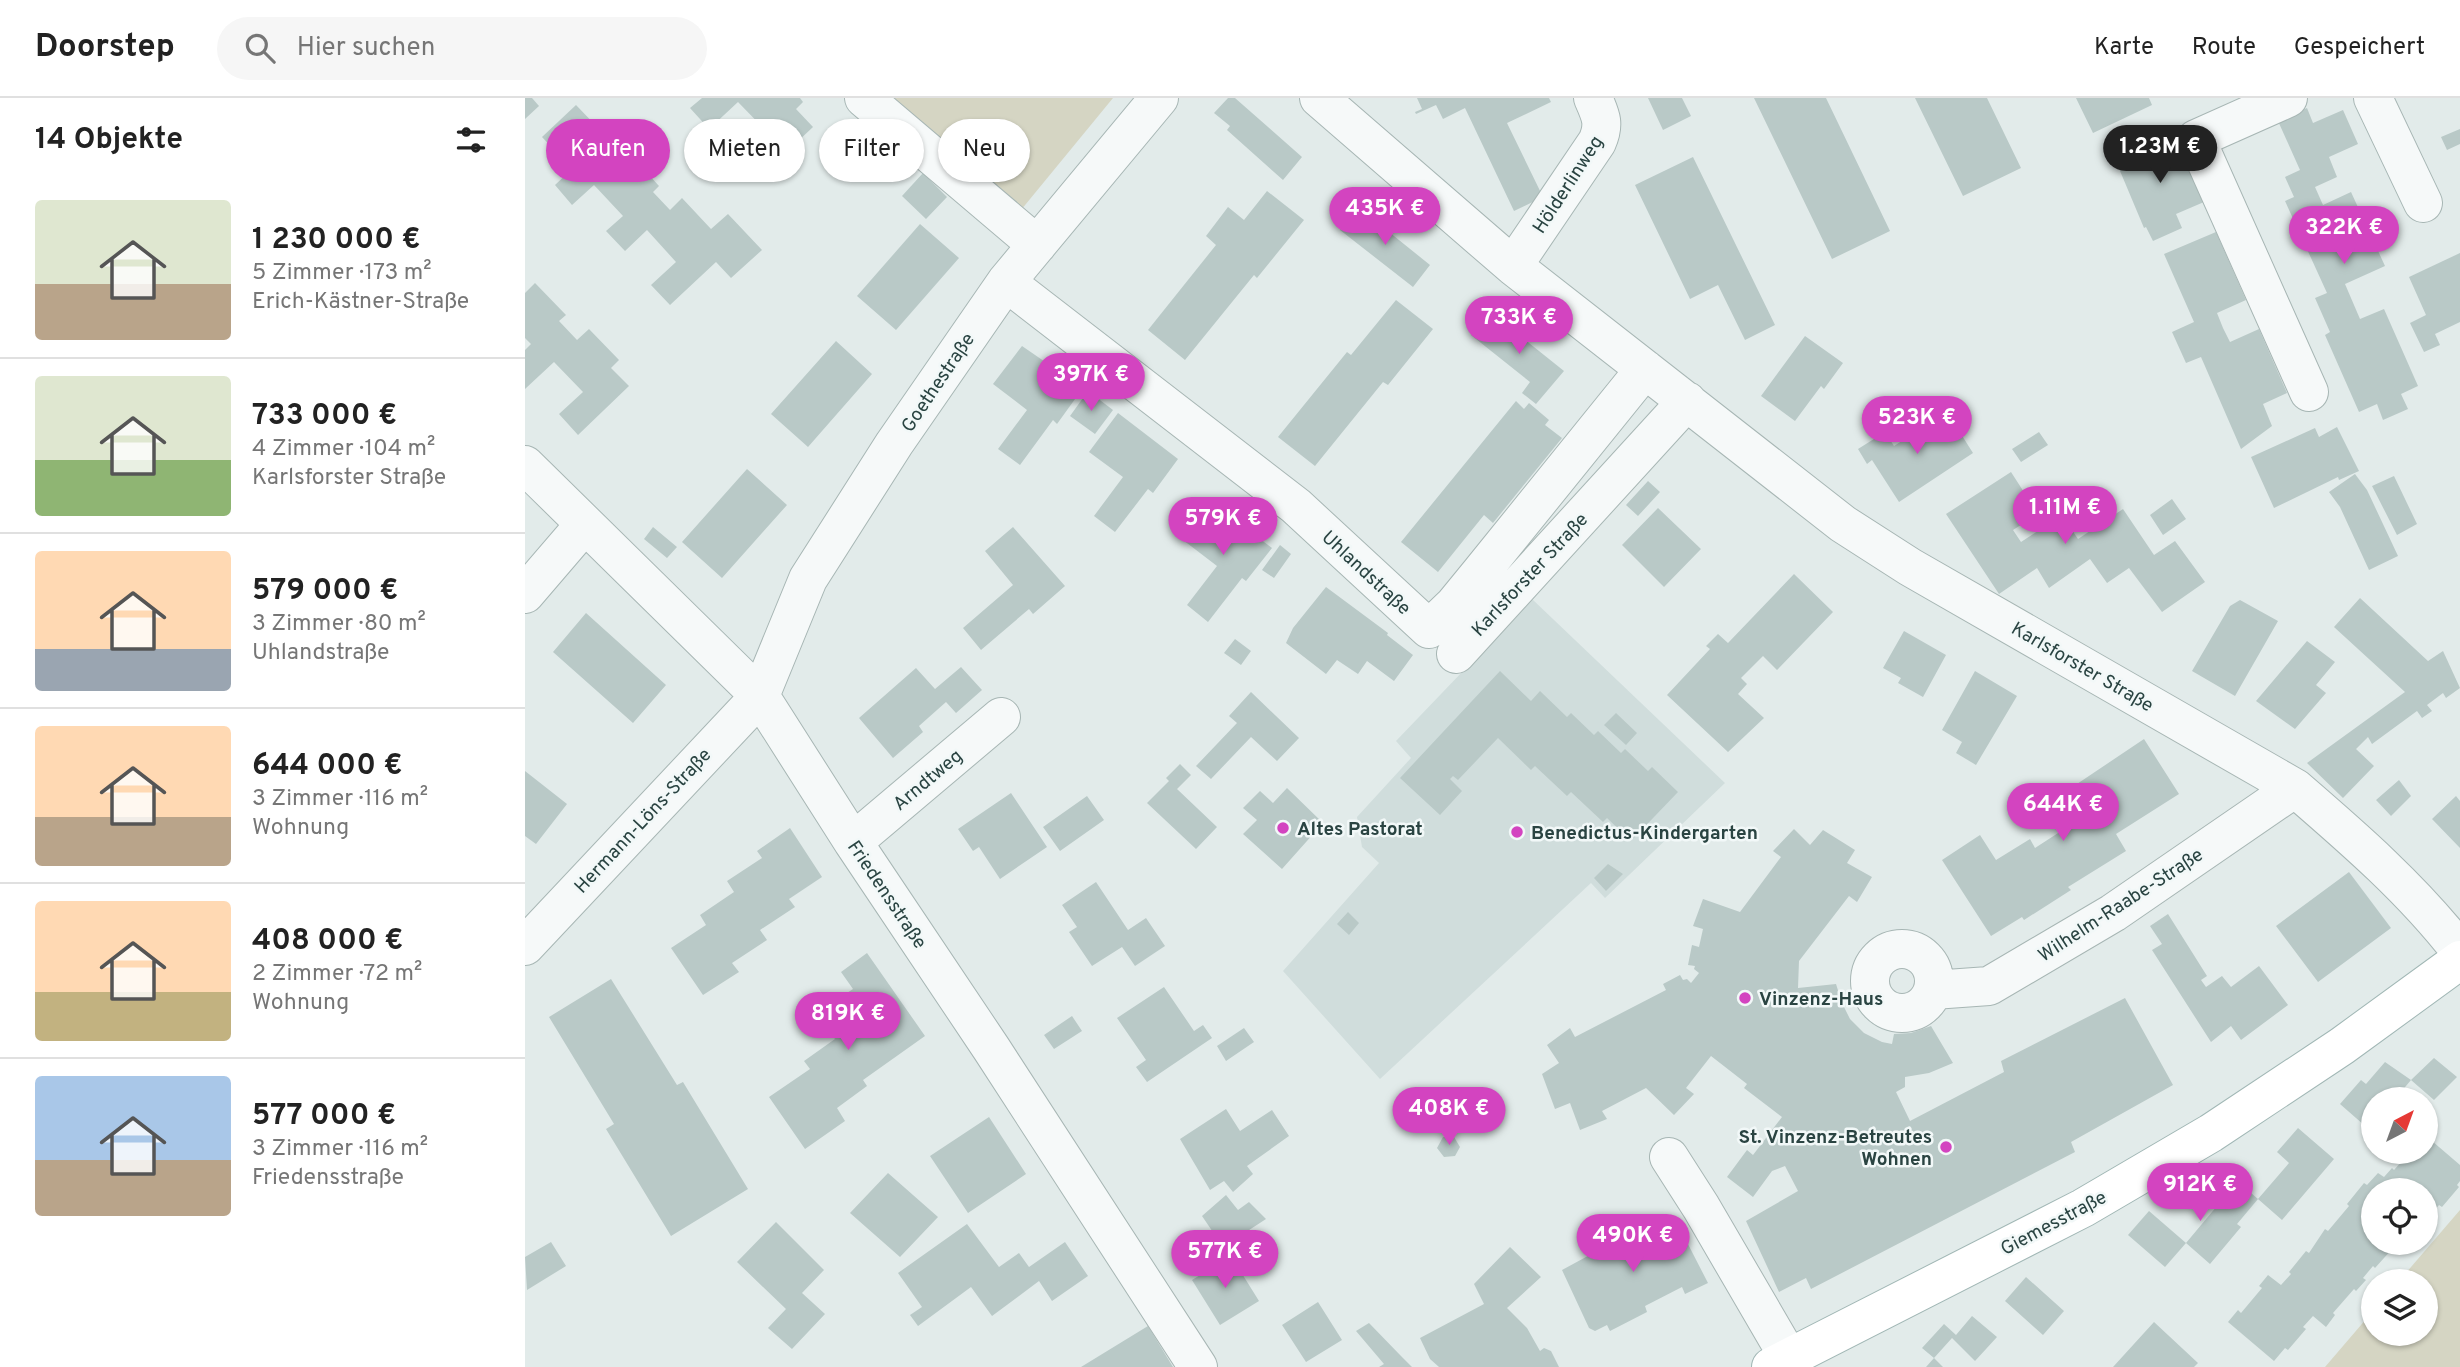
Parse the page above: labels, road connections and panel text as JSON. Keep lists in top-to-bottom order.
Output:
{
  "streets": {
    "main road": ["Giemesstraße"],
    "street": [
      "Hölderlinweg",
      "Goethestraße",
      "Uhlandstraße",
      "Karlsforster Straße",
      "Arndtweg",
      "Hermann-Löns-Straße",
      "Friedensstraße",
      "Wilhelm-Raabe-Straße"
    ]
  },
  "crossings": [
    ["Hölderlinweg", "Karlsforster Straße"],
    ["Goethestraße", "Uhlandstraße"],
    ["Goethestraße", "Hermann-Löns-Straße"],
    ["Goethestraße", "Friedensstraße"],
    ["Uhlandstraße", "Karlsforster Straße"],
    ["Karlsforster Straße", "Wilhelm-Raabe-Straße"],
    ["Arndtweg", "Friedensstraße"],
    ["Hermann-Löns-Straße", "Friedensstraße"]
  ],
  "places": [
    "Altes Pastorat",
    "Benedictus-Kindergarten",
    "Vinzenz-Haus",
    "St. Vinzenz-Betreutes Wohnen"
  ],
  "north": "top right",
  "page": {
    "header": "Doorstep",
    "search": "Hier suchen",
    "nav": ["Karte", "Route", "Gespeichert"],
    "heading": "14 Objekte",
    "chip": [
      "Kaufen",
      "Mieten",
      "Filter",
      "Neu"
    ],
    "price": [
      "1.23M €",
      "435K €",
      "322K €",
      "733K €",
      "397K €",
      "523K €",
      "1.11M €",
      "579K €",
      "644K €",
      "819K €",
      "408K €",
      "912K €",
      "490K €",
      "577K €"
    ],
    "list": [
      {
        "name": "1 230 000 €",
        "note": "5 Zimmer · 173 m² · Erich-Kästner-Straße"
      },
      {
        "name": "733 000 €",
        "note": "4 Zimmer · 104 m² · Karlsforster Straße"
      },
      {
        "name": "579 000 €",
        "note": "3 Zimmer · 80 m² · Uhlandstraße"
      },
      {
        "name": "644 000 €",
        "note": "3 Zimmer · 116 m² · Wohnung"
      },
      {
        "name": "408 000 €",
        "note": "2 Zimmer · 72 m² · Wohnung"
      },
      {
        "name": "577 000 €",
        "note": "3 Zimmer · 116 m² · Friedensstraße"
      }
    ]
  }
}
